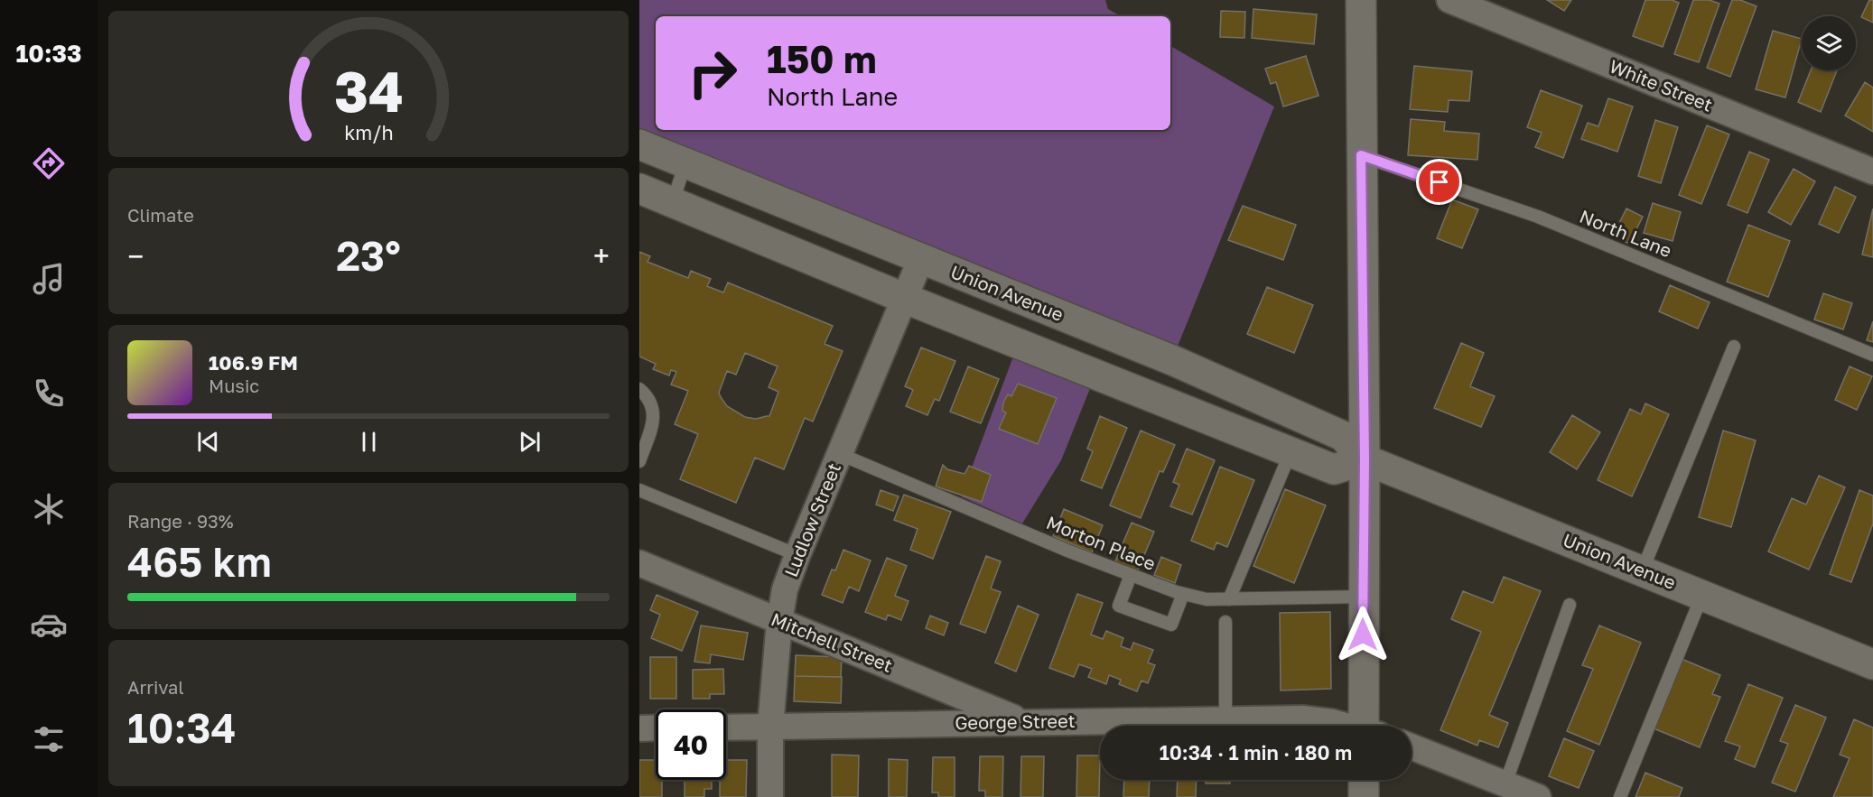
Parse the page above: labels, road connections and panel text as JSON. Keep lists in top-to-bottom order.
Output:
{
  "streets": {
    "main road": ["Union Avenue"],
    "street": [
      "White Street",
      "Ludlow Street",
      "Mitchell Street",
      "George Street"
    ],
    "lane": ["North Lane", "Morton Place"]
  },
  "crossings": [
    ["Union Avenue", "Ludlow Street"],
    ["Ludlow Street", "Morton Place"],
    ["Ludlow Street", "Mitchell Street"],
    ["Ludlow Street", "George Street"],
    ["Mitchell Street", "George Street"]
  ],
  "page": {
    "tabs": "10:33",
    "turn": ["150 m", "North Lane"],
    "tile": [
      "Climate",
      ["Range · 93%", "465 km"],
      ["Arrival", "10:34"]
    ],
    "heat": ["−", "23°", "+"],
    "song": ["106.9 FM", "Music"],
    "limit": "40",
    "trip": "10:34 · 1 min · 180 m",
    "gauge": ["34", "km/h"]
  }
}
